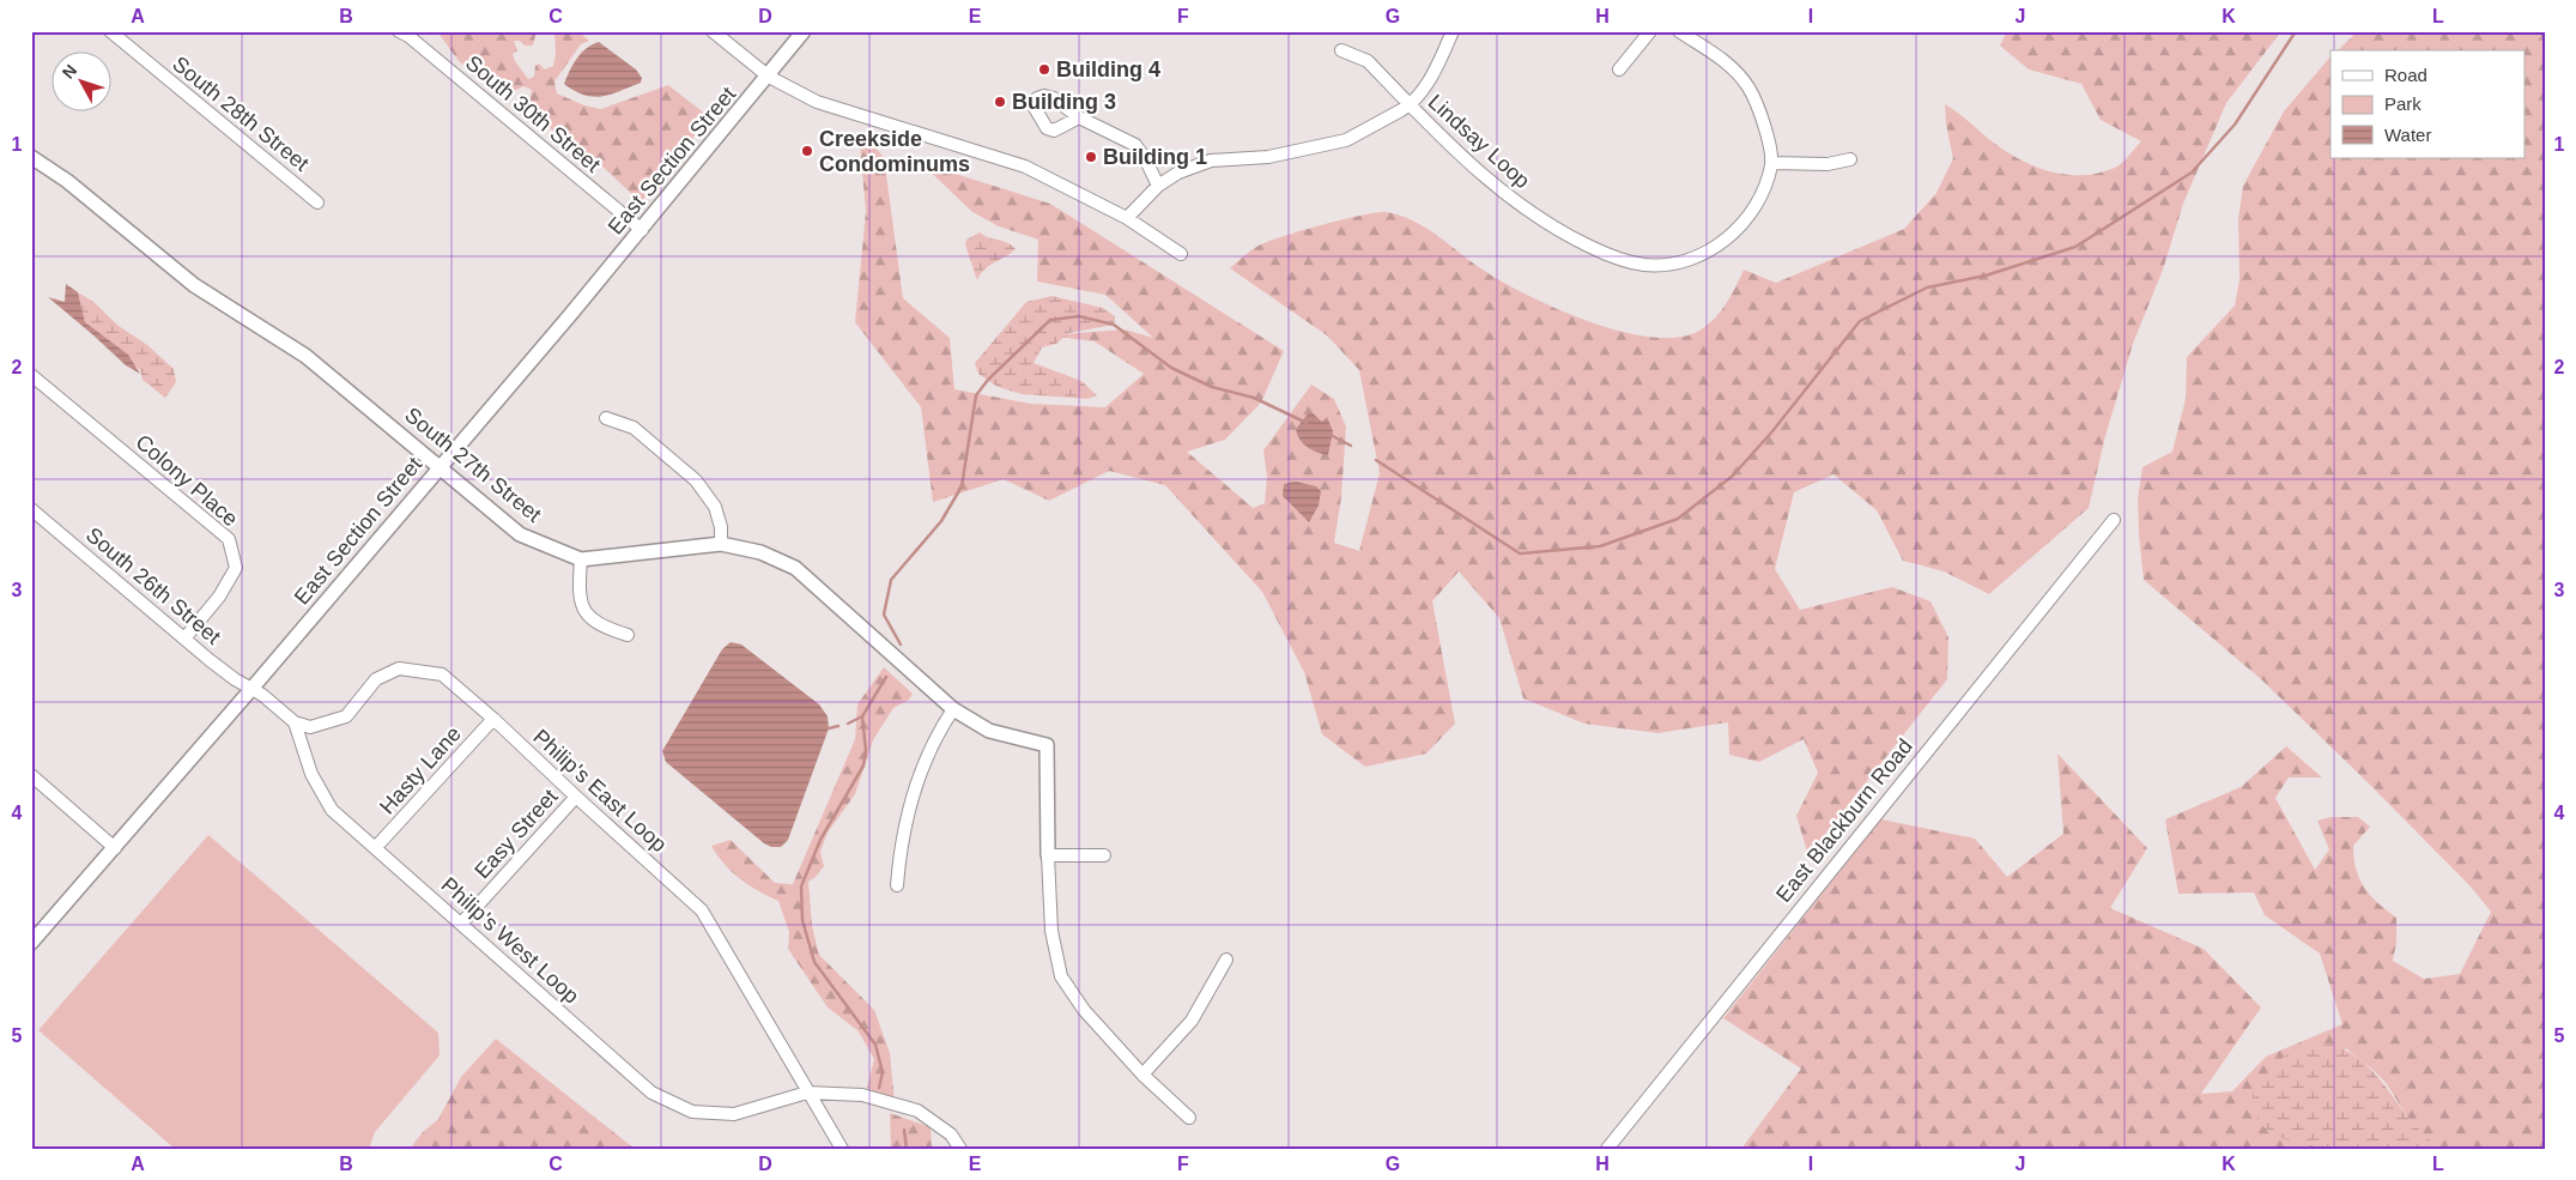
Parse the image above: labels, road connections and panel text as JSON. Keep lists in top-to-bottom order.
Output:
{
  "streets": {
    "street": [
      "South 28th Street",
      "South 30th Street",
      "Lindsay Loop",
      "East Section Street",
      "South 27th Street",
      "Colony Place",
      "South 26th Street",
      "Hasty Lane",
      "Philip's East Loop",
      "East Blackburn Road",
      "Easy Street",
      "Philip's West Loop"
    ]
  },
  "crossings": [
    ["South 30th Street", "East Section Street"],
    ["East Section Street", "South 27th Street"],
    ["East Section Street", "South 26th Street"],
    ["Colony Place", "South 26th Street"],
    ["Hasty Lane", "Philip's East Loop"],
    ["Hasty Lane", "Philip's West Loop"],
    ["Philip's East Loop", "Easy Street"],
    ["Philip's East Loop", "Philip's West Loop"],
    ["Easy Street", "Philip's West Loop"]
  ],
  "places": [
    "Building 4",
    "Building 3",
    "Creekside Condominums",
    "Building 1"
  ],
  "legend": ["Road", "Park", "Water"],
  "north": "top left",
  "grid": {
    "columns": [
      "A",
      "B",
      "C",
      "D",
      "E",
      "F",
      "G",
      "H",
      "I",
      "J",
      "K",
      "L"
    ],
    "rows": [
      "1",
      "2",
      "3",
      "4",
      "5"
    ]
  }
}
